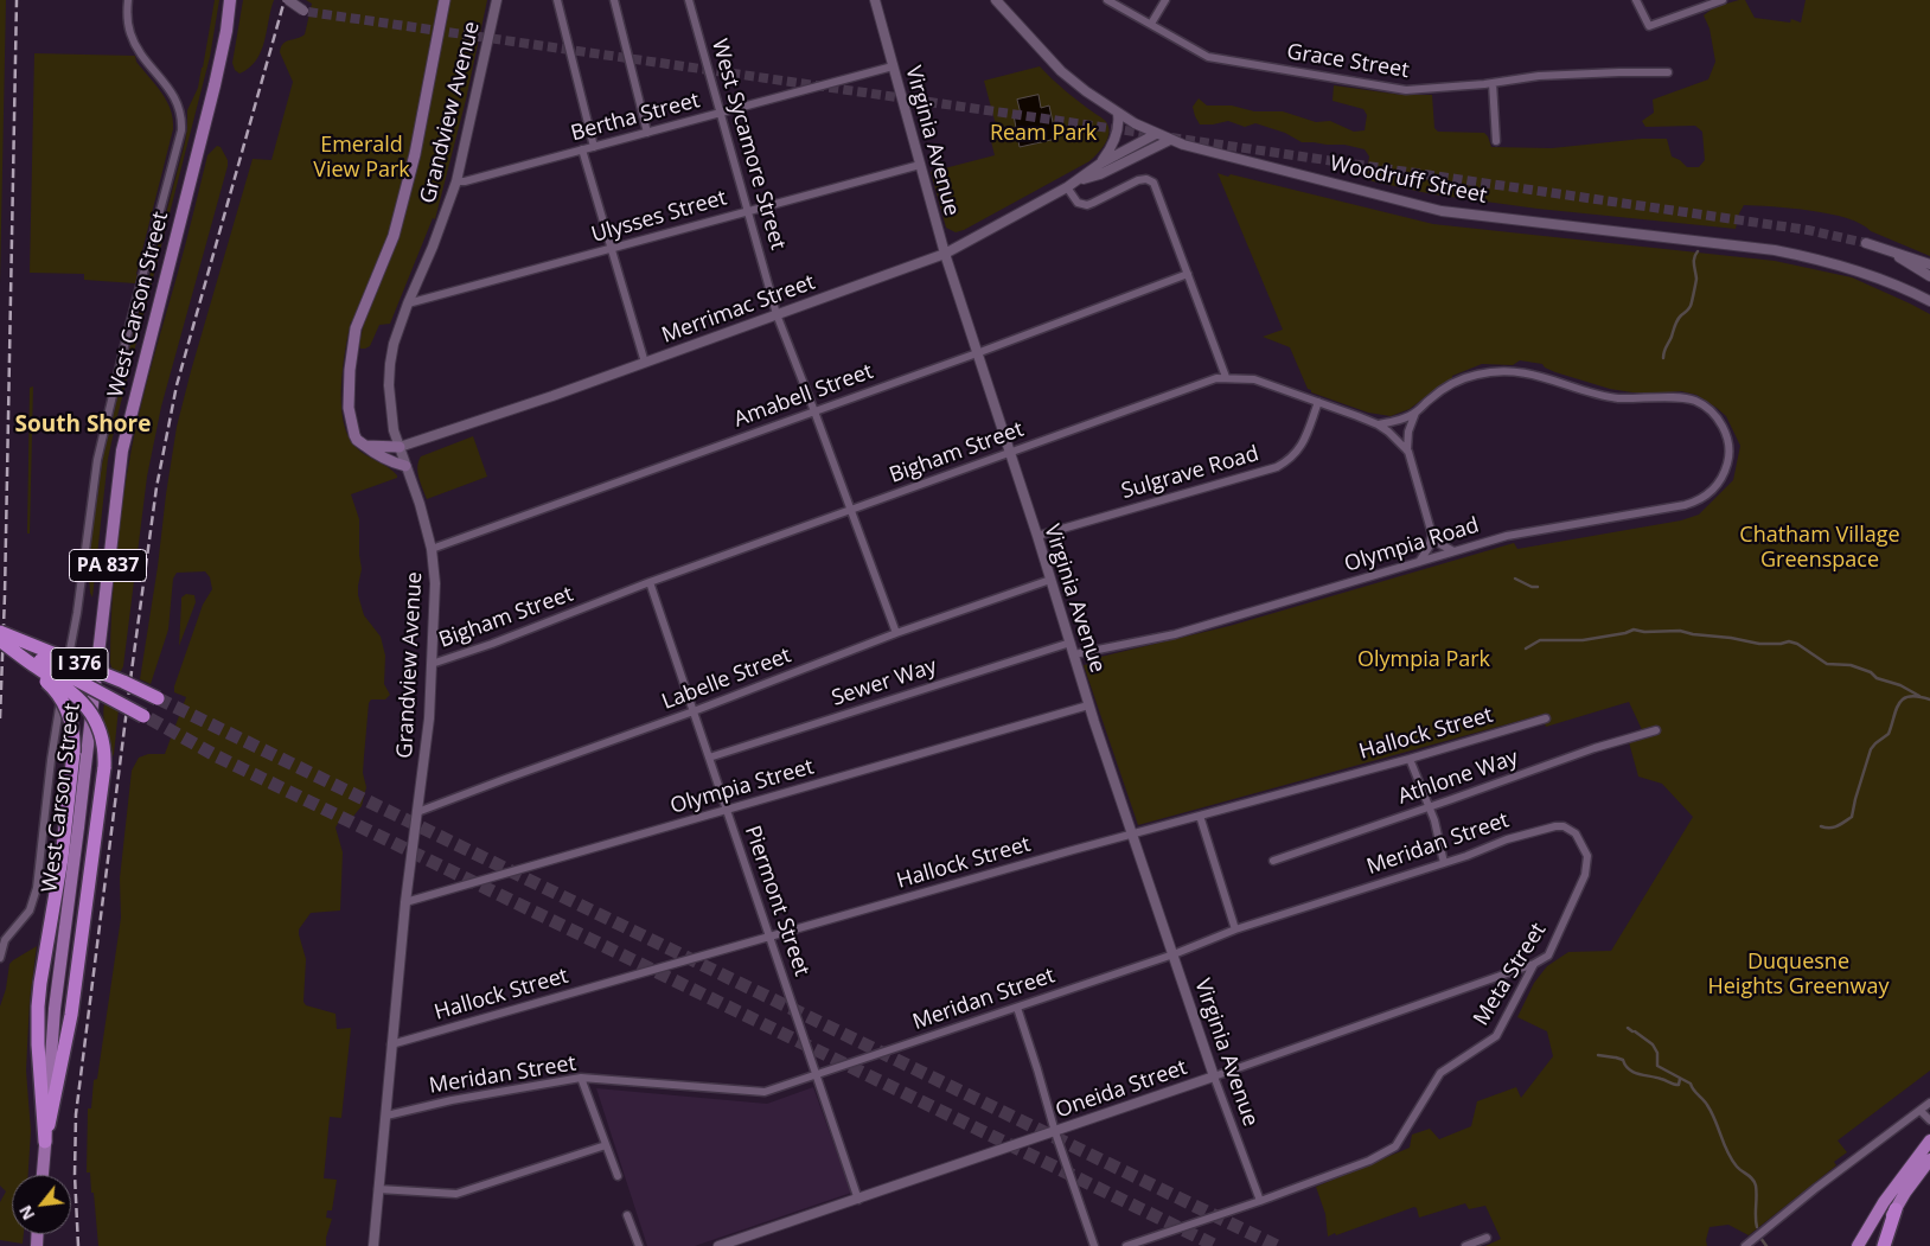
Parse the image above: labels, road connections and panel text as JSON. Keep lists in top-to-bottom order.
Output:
{
  "streets": {
    "highway": ["I 376"],
    "main road": ["West Carson Street", "PA 837"],
    "street": [
      "Grace Street",
      "Grandview Avenue",
      "Bertha Street",
      "Virginia Avenue",
      "West Sycamore Street",
      "Woodruff Street",
      "Ulysses Street",
      "Merrimac Street",
      "Amabell Street",
      "Bigham Street",
      "Sulgrave Road",
      "Olympia Road",
      "Labelle Street",
      "Sewer Way",
      "Hallock Street",
      "Athlone Way",
      "Olympia Street",
      "Meridan Street",
      "Piermont Street",
      "Meta Street",
      "Oneida Street"
    ]
  },
  "crossings": [
    ["Grandview Avenue", "Bertha Street"],
    ["Grandview Avenue", "Ulysses Street"],
    ["Grandview Avenue", "Merrimac Street"],
    ["Grandview Avenue", "Amabell Street"],
    ["Grandview Avenue", "Bigham Street"],
    ["Grandview Avenue", "Labelle Street"],
    ["Grandview Avenue", "Hallock Street"],
    ["Grandview Avenue", "Olympia Street"],
    ["Grandview Avenue", "Meridan Street"],
    ["Bertha Street", "Virginia Avenue"],
    ["Bertha Street", "West Sycamore Street"],
    ["Virginia Avenue", "Ulysses Street"],
    ["Virginia Avenue", "Merrimac Street"],
    ["Virginia Avenue", "Amabell Street"],
    ["Virginia Avenue", "Bigham Street"],
    ["Virginia Avenue", "Sulgrave Road"],
    ["Virginia Avenue", "Olympia Road"],
    ["Virginia Avenue", "Labelle Street"],
    ["Virginia Avenue", "Sewer Way"],
    ["Virginia Avenue", "Hallock Street"],
    ["Virginia Avenue", "Olympia Street"],
    ["Virginia Avenue", "Meridan Street"],
    ["Virginia Avenue", "Meta Street"],
    ["Virginia Avenue", "Oneida Street"],
    ["West Sycamore Street", "Ulysses Street"],
    ["West Sycamore Street", "Merrimac Street"],
    ["West Sycamore Street", "Amabell Street"],
    ["West Sycamore Street", "Bigham Street"],
    ["West Sycamore Street", "Labelle Street"],
    ["Woodruff Street", "Merrimac Street"],
    ["Bigham Street", "Sulgrave Road"],
    ["Bigham Street", "Piermont Street"],
    ["Labelle Street", "Piermont Street"],
    ["Sewer Way", "Piermont Street"],
    ["Hallock Street", "Piermont Street"],
    ["Olympia Street", "Piermont Street"],
    ["Meridan Street", "Piermont Street"],
    ["Meridan Street", "Meta Street"],
    ["Piermont Street", "Oneida Street"],
    ["Meta Street", "Oneida Street"]
  ],
  "districts": ["South Shore"],
  "parks": [
    "Ream Park",
    "Emerald View Park",
    "Chatham Village Greenspace",
    "Olympia Park",
    "Duquesne Heights Greenway"
  ],
  "north": "bottom left"
}
